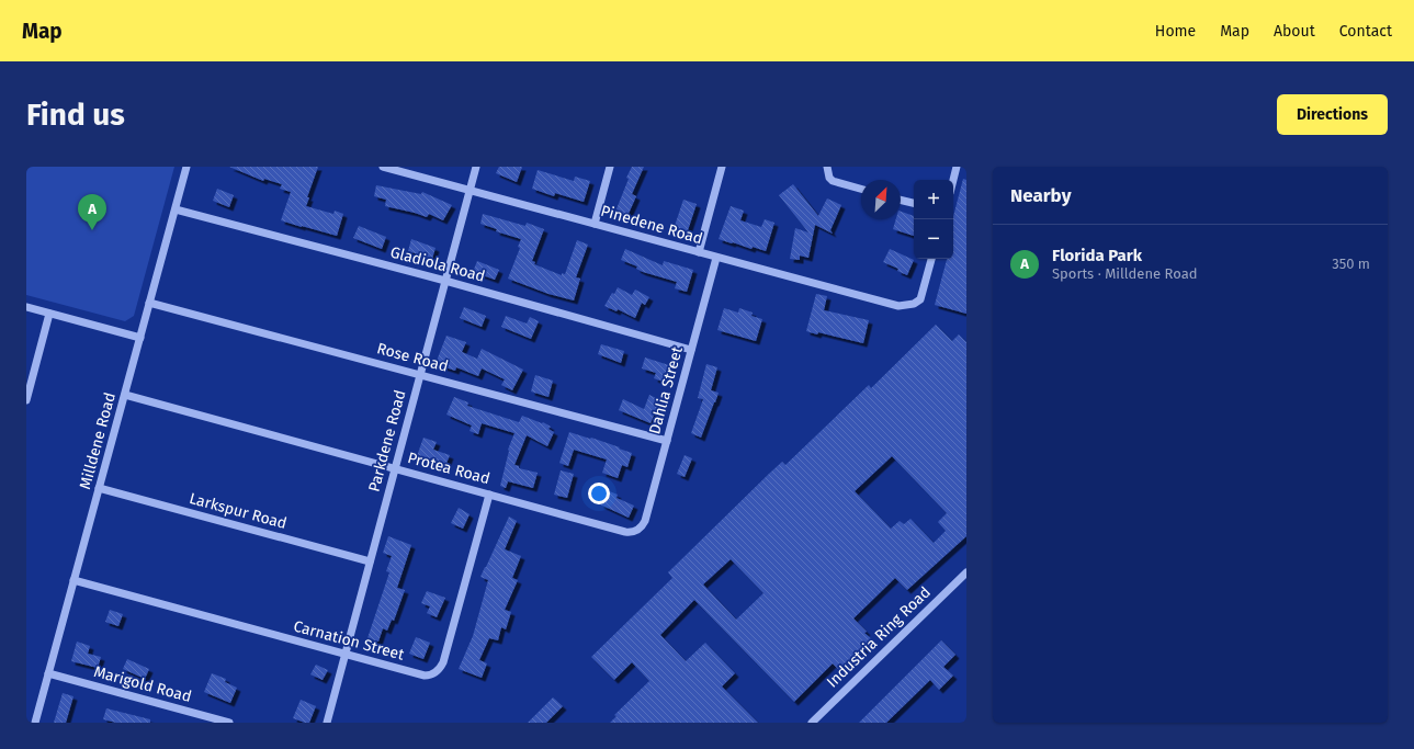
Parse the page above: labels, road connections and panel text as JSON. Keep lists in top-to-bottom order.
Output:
{
  "streets": {
    "street": [
      "Pinedene Road",
      "Gladiola Road",
      "Rose Road",
      "Dahlia Street",
      "Milldene Road",
      "Parkdene Road",
      "Protea Road",
      "Larkspur Road",
      "Industria Ring Road",
      "Carnation Street",
      "Marigold Road"
    ]
  },
  "crossings": [
    ["Pinedene Road", "Dahlia Street"],
    ["Pinedene Road", "Parkdene Road"],
    ["Gladiola Road", "Dahlia Street"],
    ["Gladiola Road", "Milldene Road"],
    ["Gladiola Road", "Parkdene Road"],
    ["Rose Road", "Dahlia Street"],
    ["Rose Road", "Milldene Road"],
    ["Rose Road", "Parkdene Road"],
    ["Dahlia Street", "Protea Road"],
    ["Milldene Road", "Protea Road"],
    ["Milldene Road", "Larkspur Road"],
    ["Milldene Road", "Carnation Street"],
    ["Milldene Road", "Marigold Road"],
    ["Parkdene Road", "Protea Road"],
    ["Parkdene Road", "Larkspur Road"],
    ["Parkdene Road", "Carnation Street"],
    ["Protea Road", "Carnation Street"]
  ],
  "north": "top right",
  "page": {
    "header": "Map",
    "nav": [
      "Home",
      "Map",
      "About",
      "Contact"
    ],
    "buttons": "Directions",
    "title": "Find us",
    "heading": "Nearby",
    "map_buttons": ["+", "−"],
    "pins": "A",
    "list": [
      {
        "mark": "A",
        "name": "Florida Park",
        "note": "Sports · Milldene Road",
        "value": "350 m"
      }
    ]
  }
}
